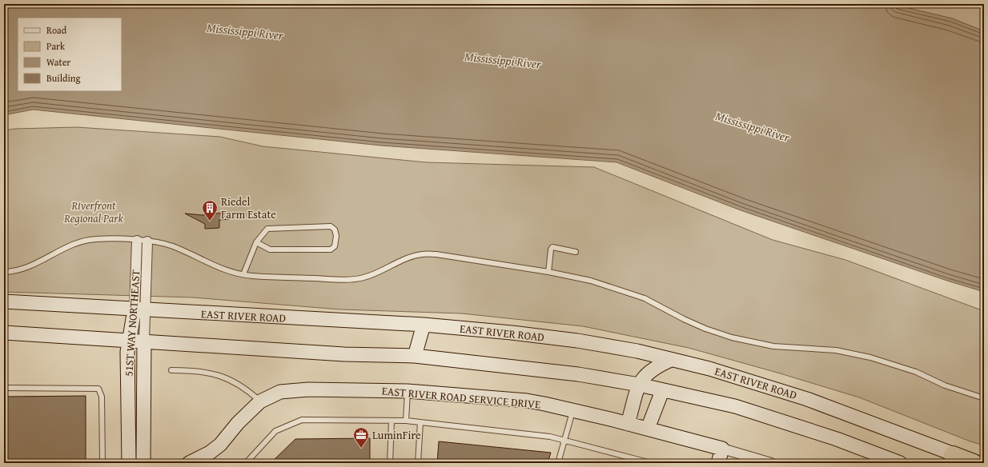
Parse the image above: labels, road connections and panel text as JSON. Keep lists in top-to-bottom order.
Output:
{
  "streets": {
    "street": ["EAST RIVER ROAD", "51ST WAY NORTHEAST", "EAST RIVER ROAD SERVICE DRIVE"]
  },
  "crossings": [
    ["EAST RIVER ROAD", "51ST WAY NORTHEAST"]
  ],
  "water": ["Mississippi River"],
  "parks": ["Riverfront Regional Park"],
  "places": {
    "building": ["Riedel Farm Estate"],
    "office": ["LuminFire"]
  },
  "legend": [
    "Road",
    "Park",
    "Water",
    "Building"
  ]
}
